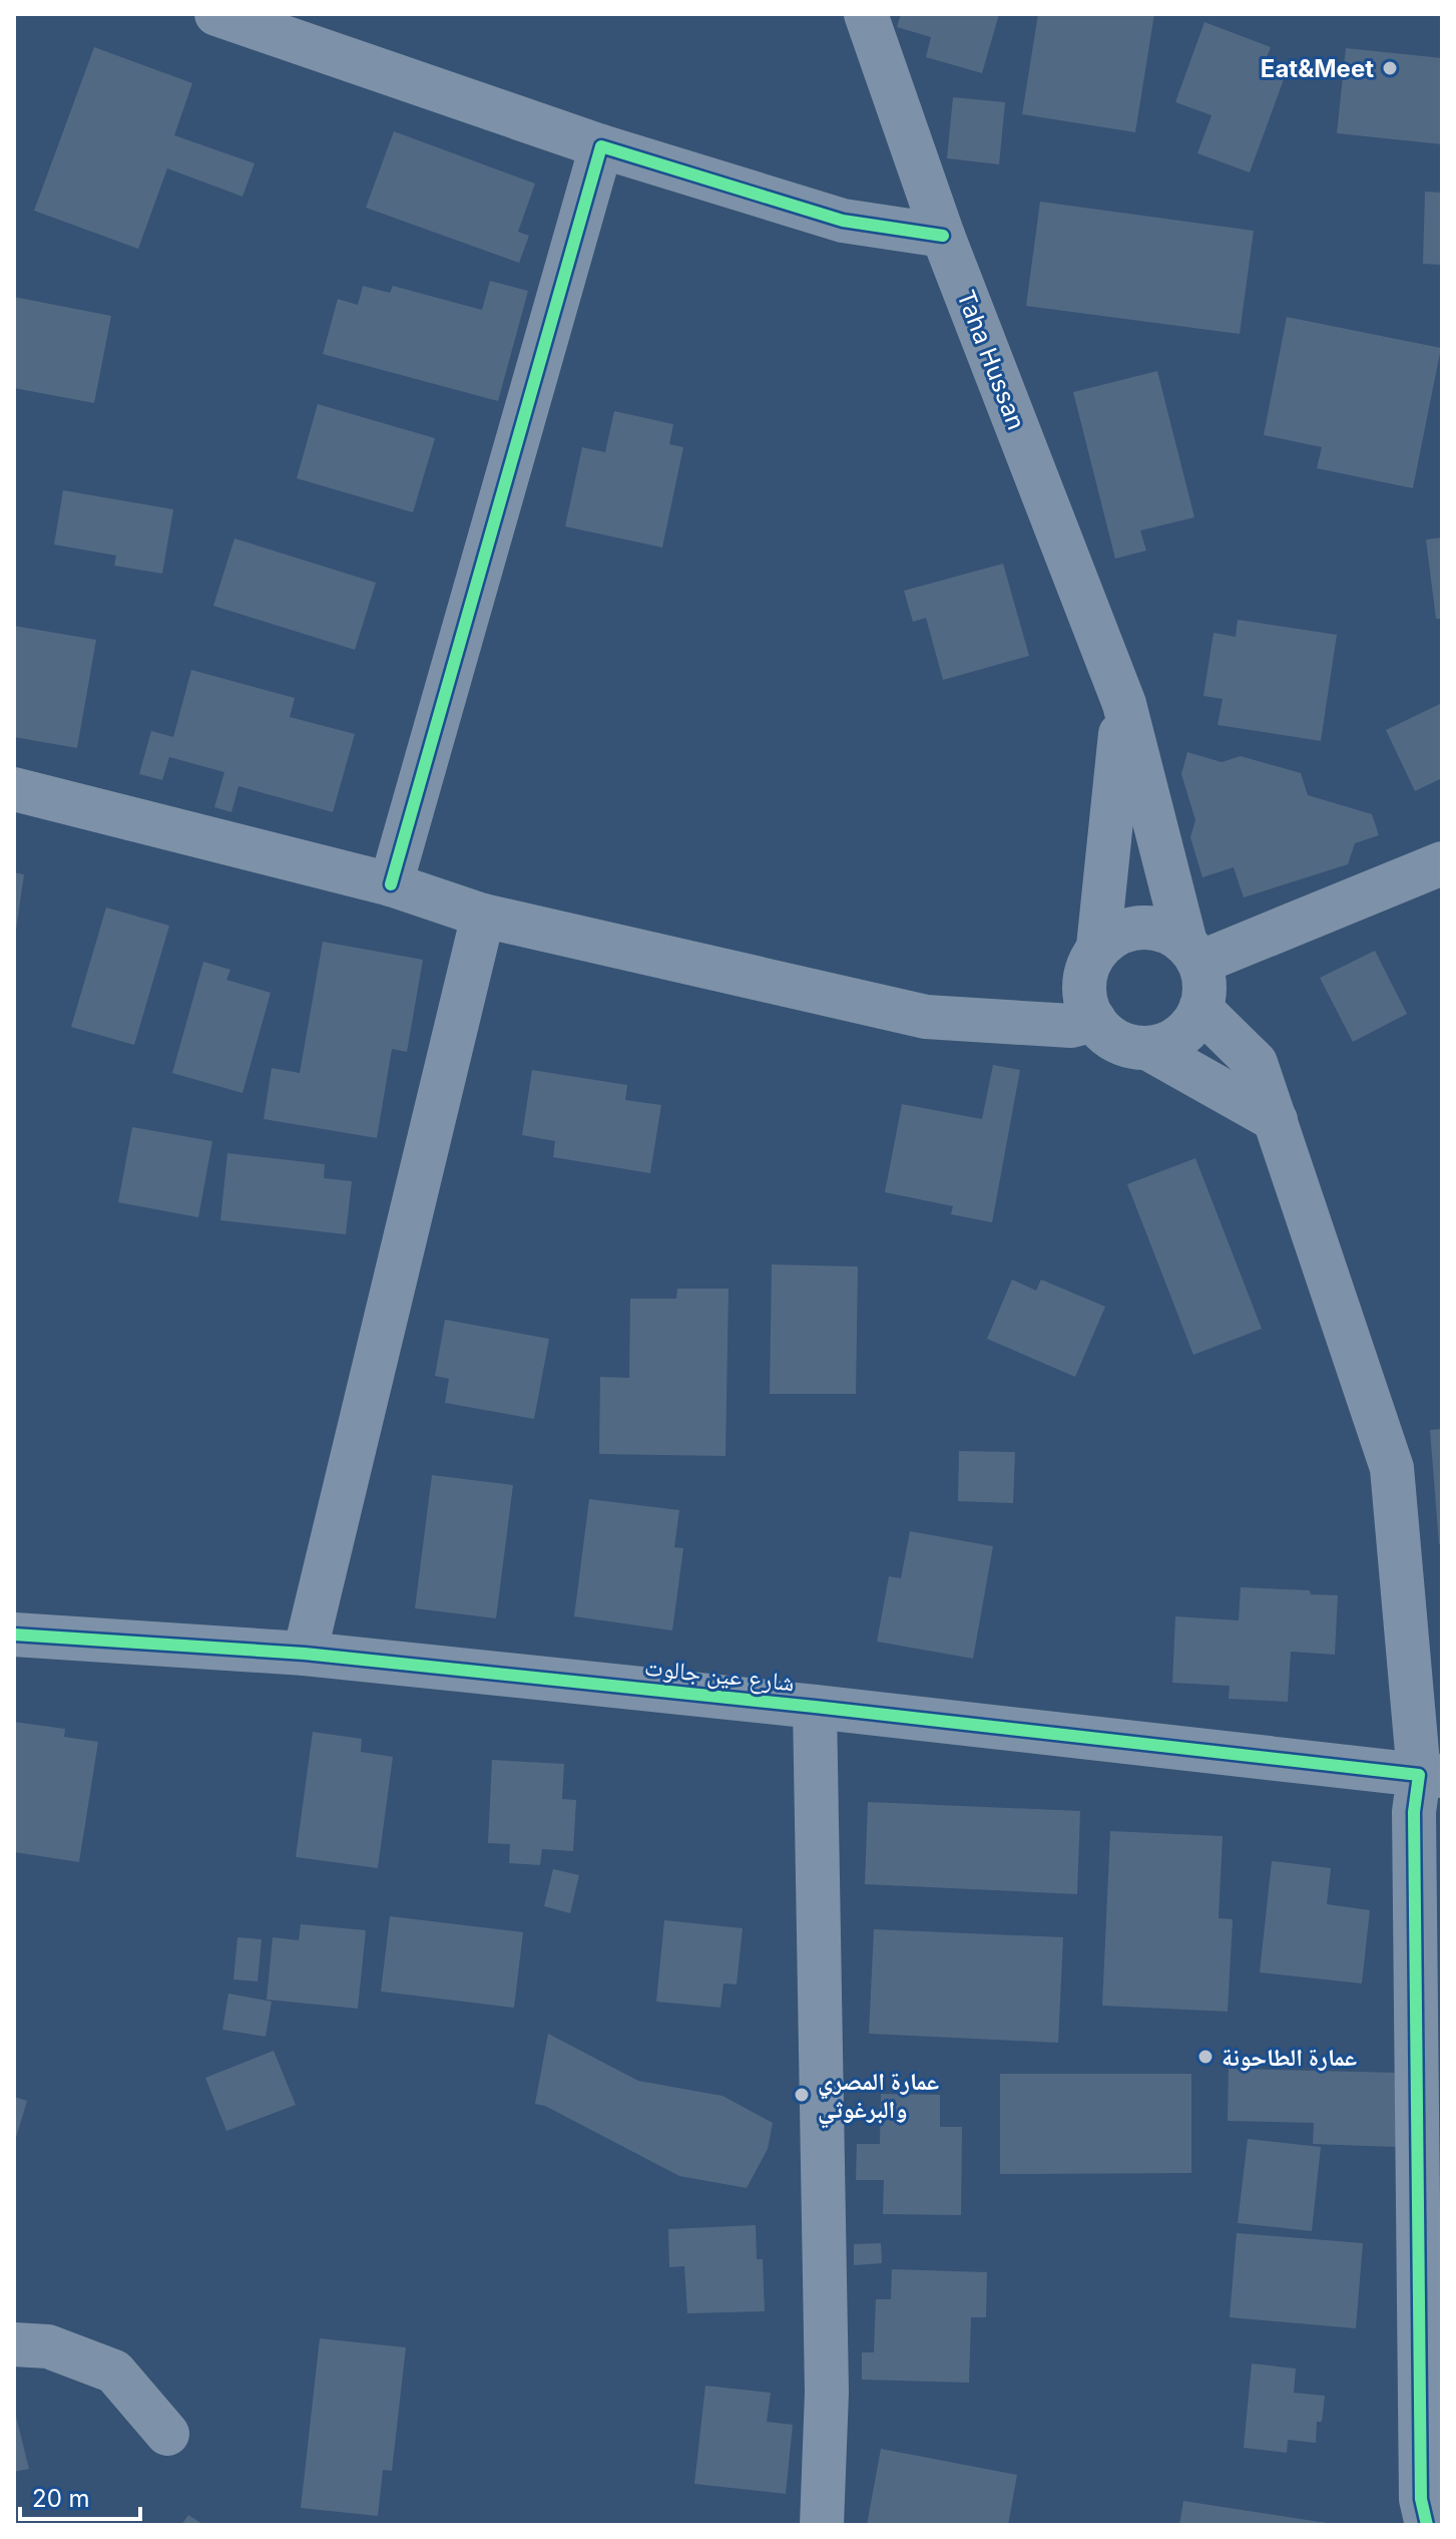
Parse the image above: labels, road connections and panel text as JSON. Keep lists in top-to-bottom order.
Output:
{
  "streets": {
    "street": ["Taha Hussan", "شارع عين جالوت"]
  },
  "places": ["Eat&Meet", "عمارة الطاحونة", "عمارة المصري والبرغوثي"],
  "scale_bar": "20 m"
}
